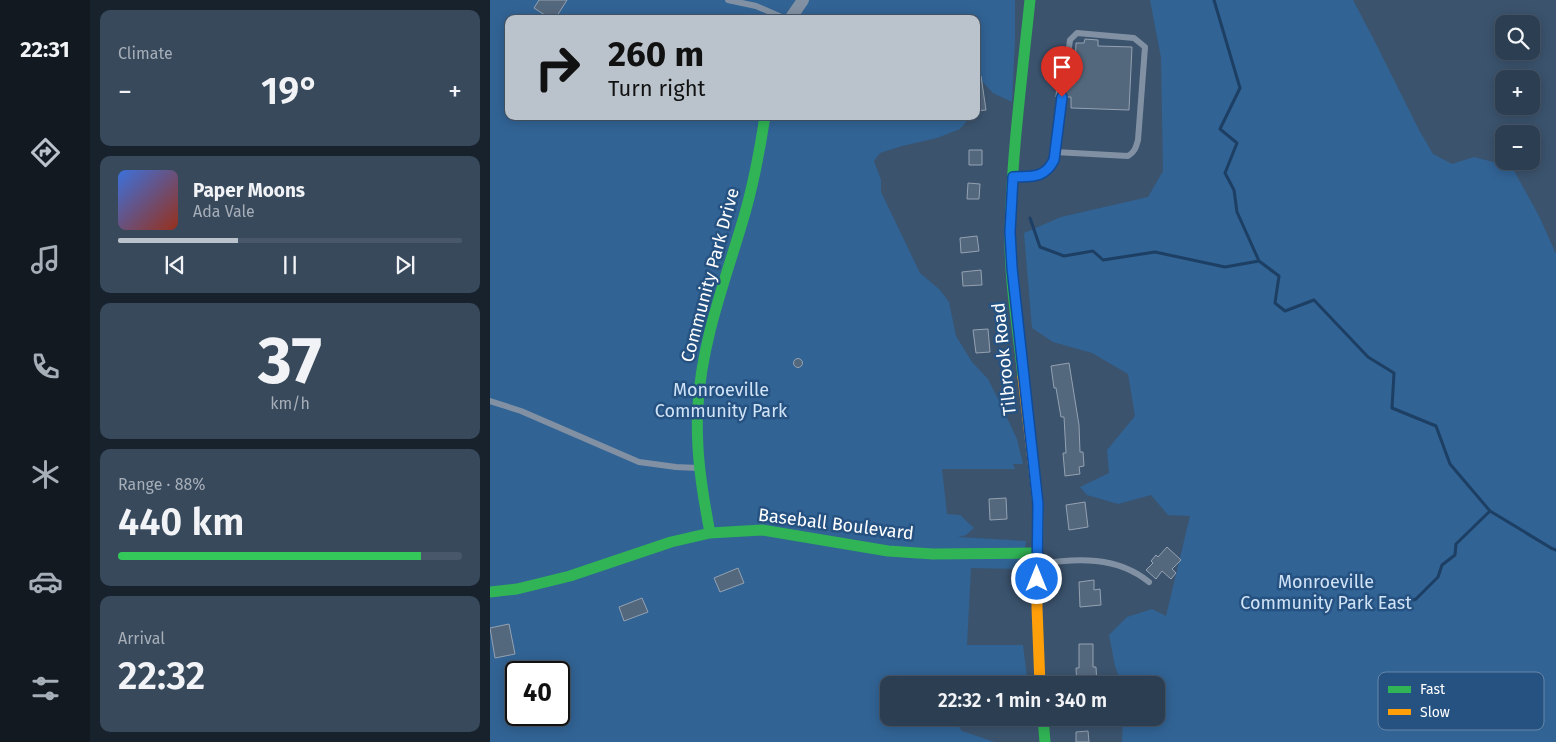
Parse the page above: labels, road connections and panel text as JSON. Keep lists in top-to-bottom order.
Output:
{
  "streets": {
    "street": ["Community Park Drive", "Tilbrook Road", "Baseball Boulevard"]
  },
  "crossings": [
    ["Community Park Drive", "Baseball Boulevard"],
    ["Tilbrook Road", "Baseball Boulevard"]
  ],
  "parks": ["Monroeville Community Park", "Monroeville Community Park East"],
  "legend": ["Fast", "Slow"],
  "page": {
    "tabs": "22:31",
    "tile": [
      "Climate",
      ["37", "km/h"],
      ["Range · 88%", "440 km"],
      ["Arrival", "22:32"]
    ],
    "map_buttons": ["+", "−"],
    "turn": ["260 m", "Turn right"],
    "heat": ["−", "19°", "+"],
    "song": ["Paper Moons", "Ada Vale"],
    "limit": "40",
    "trip": "22:32 · 1 min · 340 m"
  }
}
